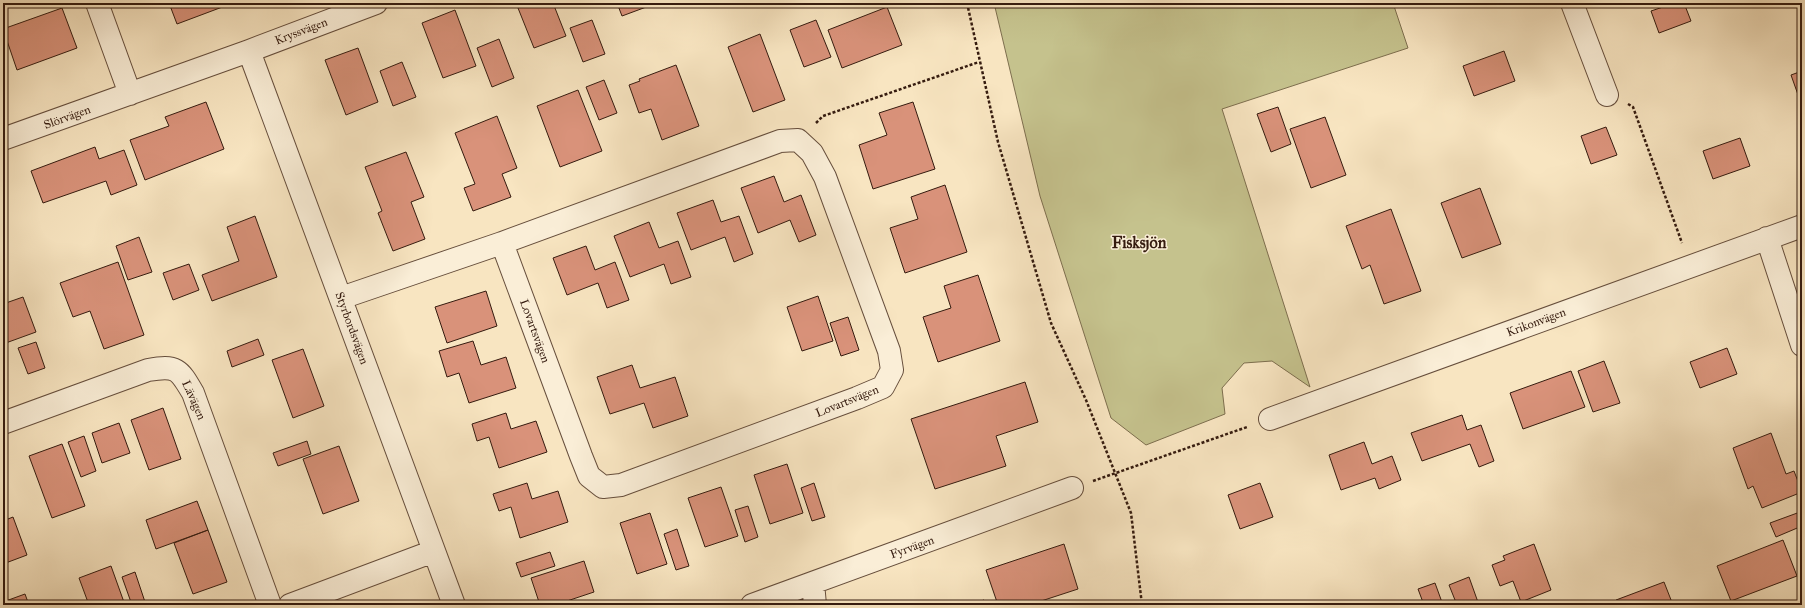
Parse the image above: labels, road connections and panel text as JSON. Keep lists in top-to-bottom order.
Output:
{
  "streets": {
    "street": [
      "Kryssvägen",
      "Slörvägen",
      "Krikonvägen",
      "Styrbordsvägen",
      "Lovartsvägen",
      "Lävägen",
      "Fyrvägen"
    ]
  },
  "crossings": [
    ["Kryssvägen", "Slörvägen"],
    ["Kryssvägen", "Styrbordsvägen"],
    ["Slörvägen", "Styrbordsvägen"]
  ],
  "districts": ["Fisksjön"]
}
